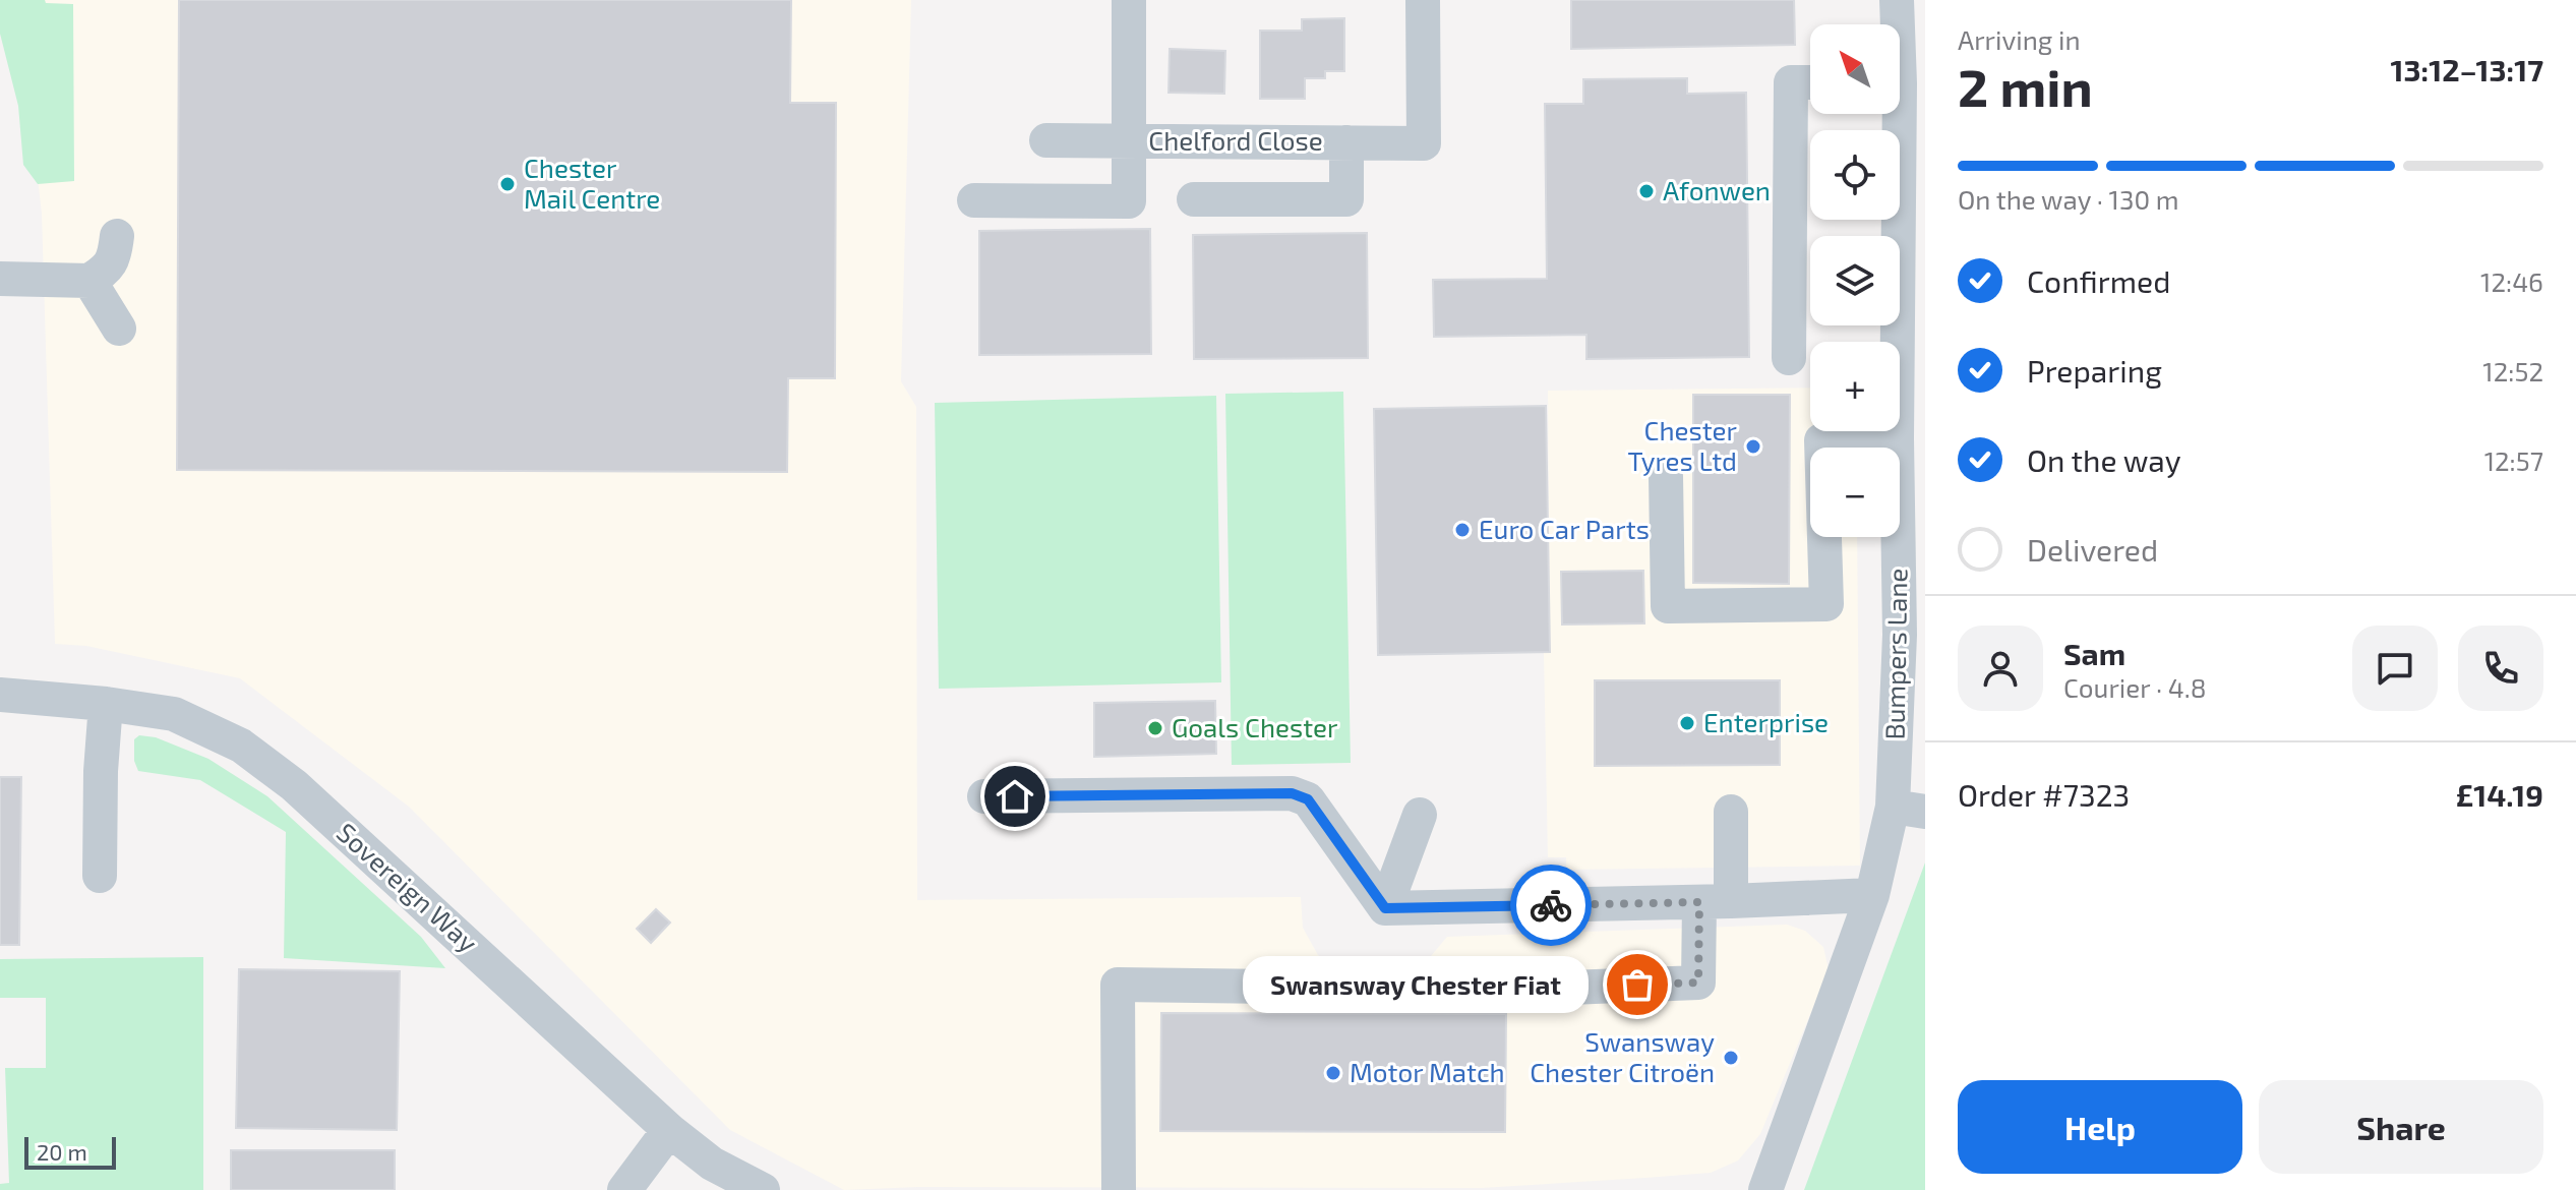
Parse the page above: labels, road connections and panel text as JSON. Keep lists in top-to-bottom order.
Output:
{
  "streets": {
    "street": ["Chelford Close", "Bumpers Lane", "Sovereign Way"]
  },
  "places": [
    "Chester Mail Centre",
    "Afonwen",
    "Chester Tyres Ltd",
    "Euro Car Parts",
    "Enterprise",
    "Goals Chester",
    "Swansway Chester Fiat",
    "Swansway Chester Citroën",
    "Motor Match"
  ],
  "scale_bar": "20 m",
  "north": "top left",
  "page": {
    "heading": ["2 min", "Arriving in", "13:12–13:17"],
    "panel": [
      "Sam",
      "Courier · 4.8",
      "Order #7323",
      "£14.19"
    ],
    "map_buttons": ["+", "−"],
    "bar": "On the way · 130 m",
    "list": [
      ["Confirmed", "12:46"],
      ["Preparing", "12:52"],
      ["On the way", "12:57"],
      "Delivered"
    ],
    "bubble": "Swansway Chester Fiat",
    "buttons": ["Help", "Share"],
    "scale": "20 m"
  }
}
